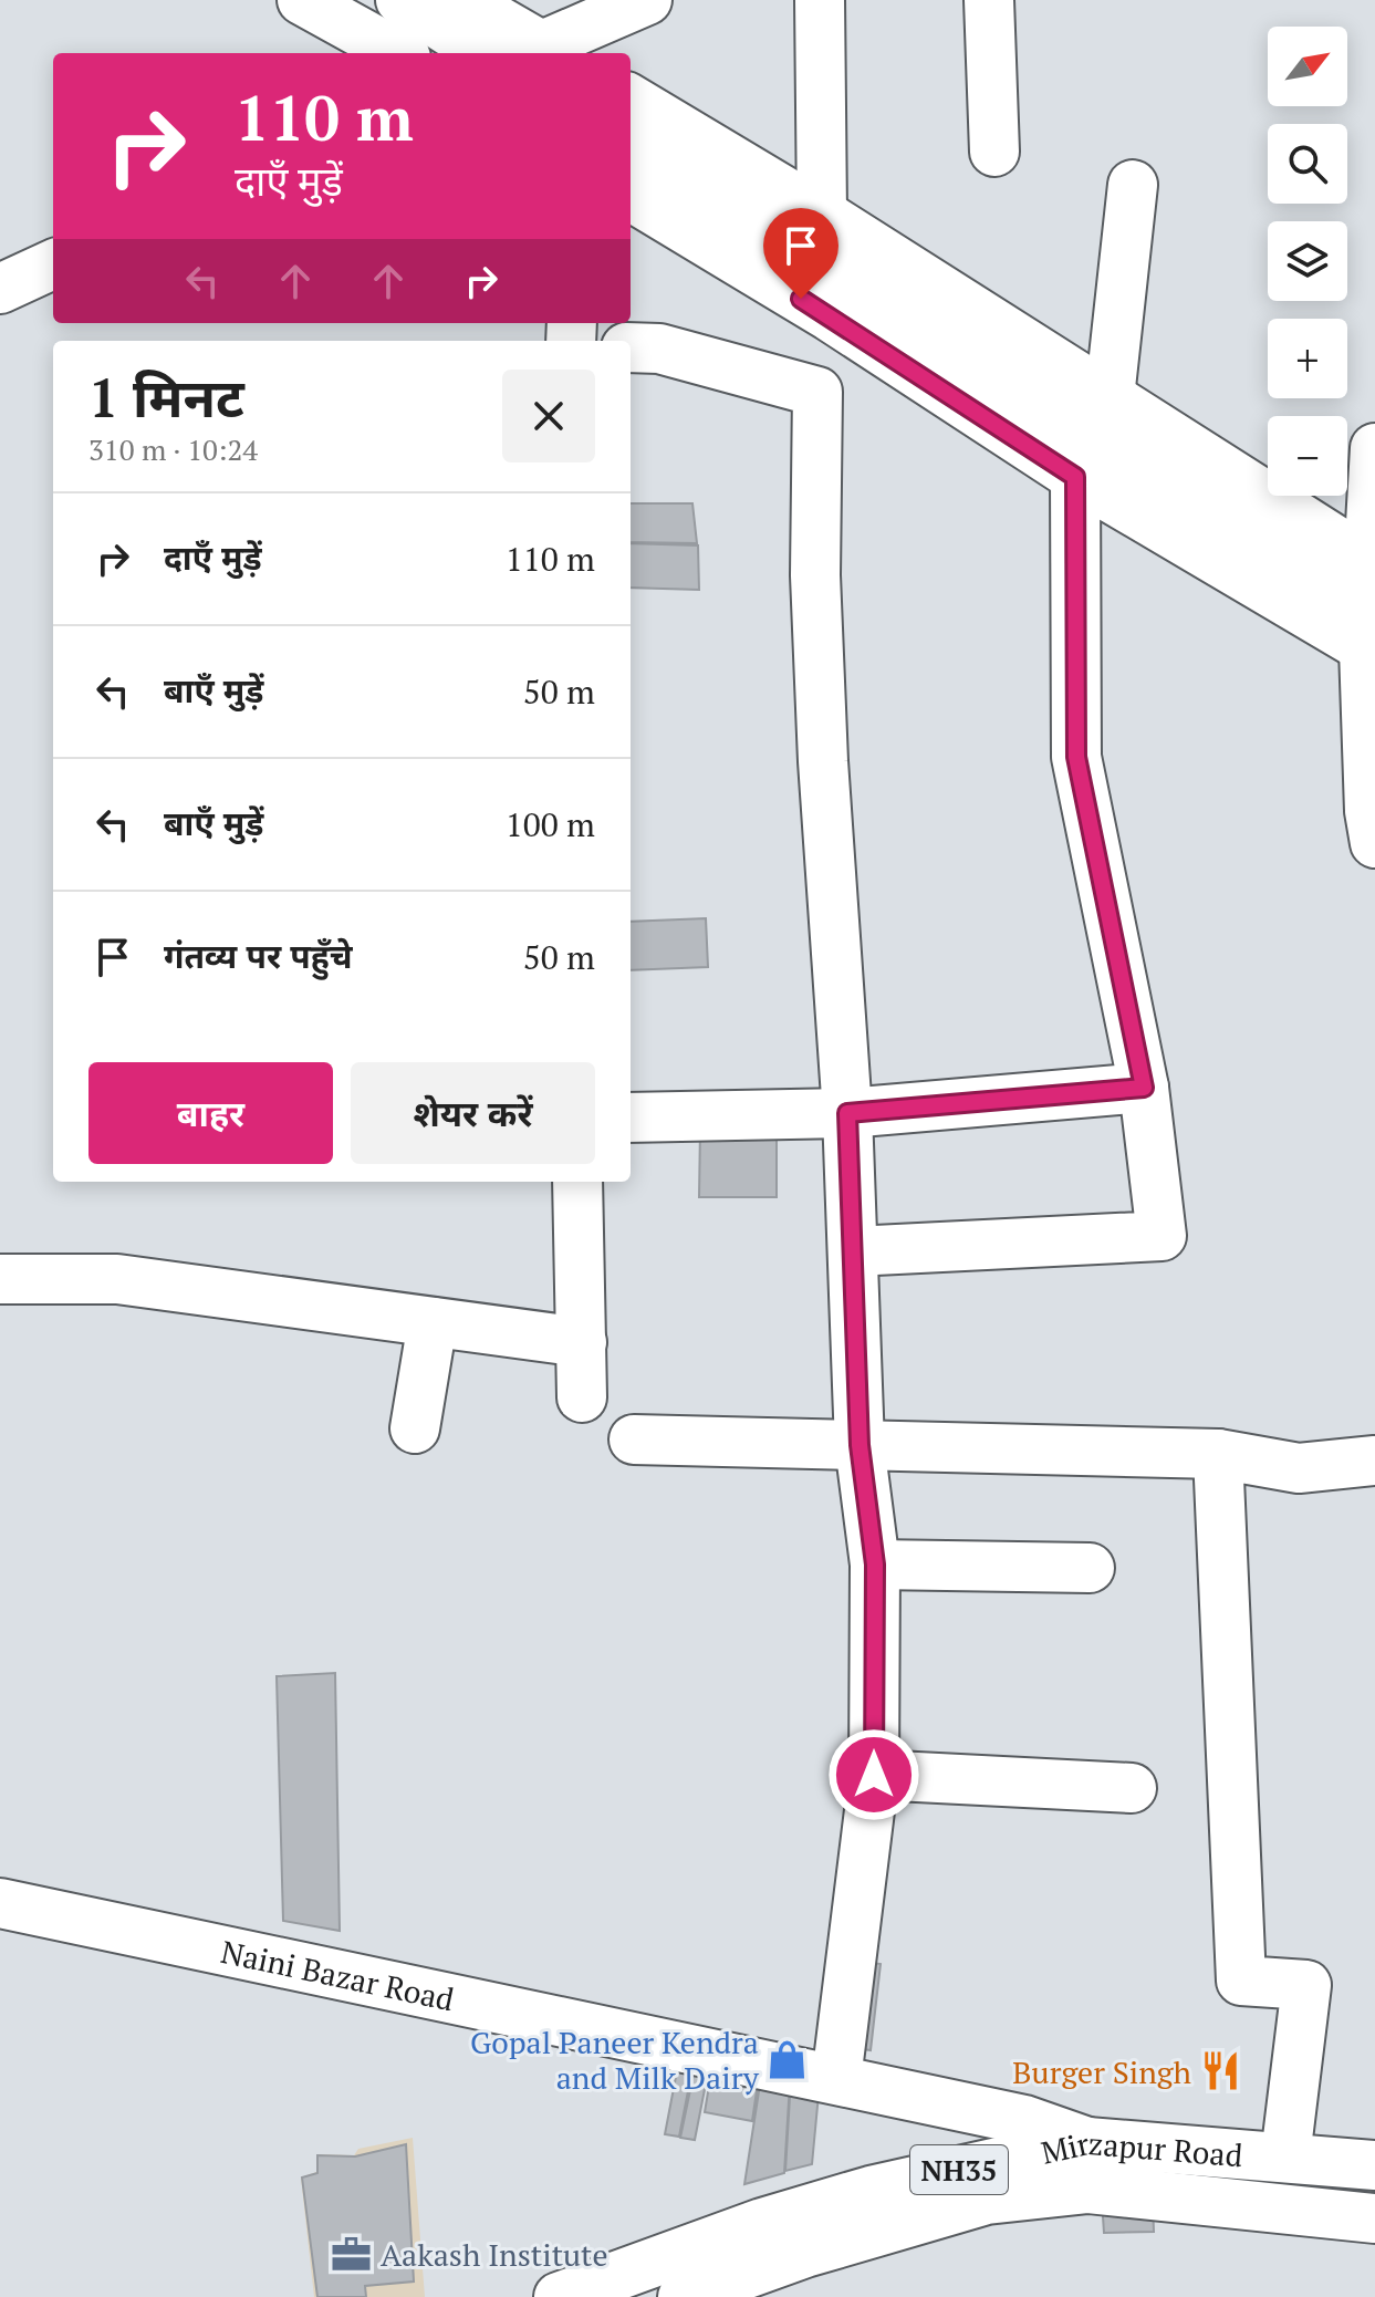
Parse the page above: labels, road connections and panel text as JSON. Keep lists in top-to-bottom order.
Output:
{
  "streets": {
    "main road": ["Naini Bazar Road", "Mirzapur Road", "NH35"]
  },
  "crossings": [
    ["Naini Bazar Road", "Mirzapur Road"]
  ],
  "places": {
    "shop": ["Gopal Paneer Kendra and Milk Dairy"],
    "restaurant": ["Burger Singh"],
    "office": ["Aakash Institute"]
  },
  "north": "top right",
  "page": {
    "map_buttons": ["+", "−"],
    "turn": ["110 m", "दाएँ मुड़ें"],
    "heading": ["1 मिनट", "310 m · 10:24"],
    "list": [
      {
        "name": "दाएँ मुड़ें",
        "value": "110 m"
      },
      {
        "name": "बाएँ मुड़ें",
        "value": "50 m"
      },
      {
        "name": "बाएँ मुड़ें",
        "value": "100 m"
      },
      {
        "name": "गंतव्य पर पहुँचे",
        "value": "50 m"
      }
    ],
    "buttons": ["बाहर", "शेयर करें"]
  }
}
